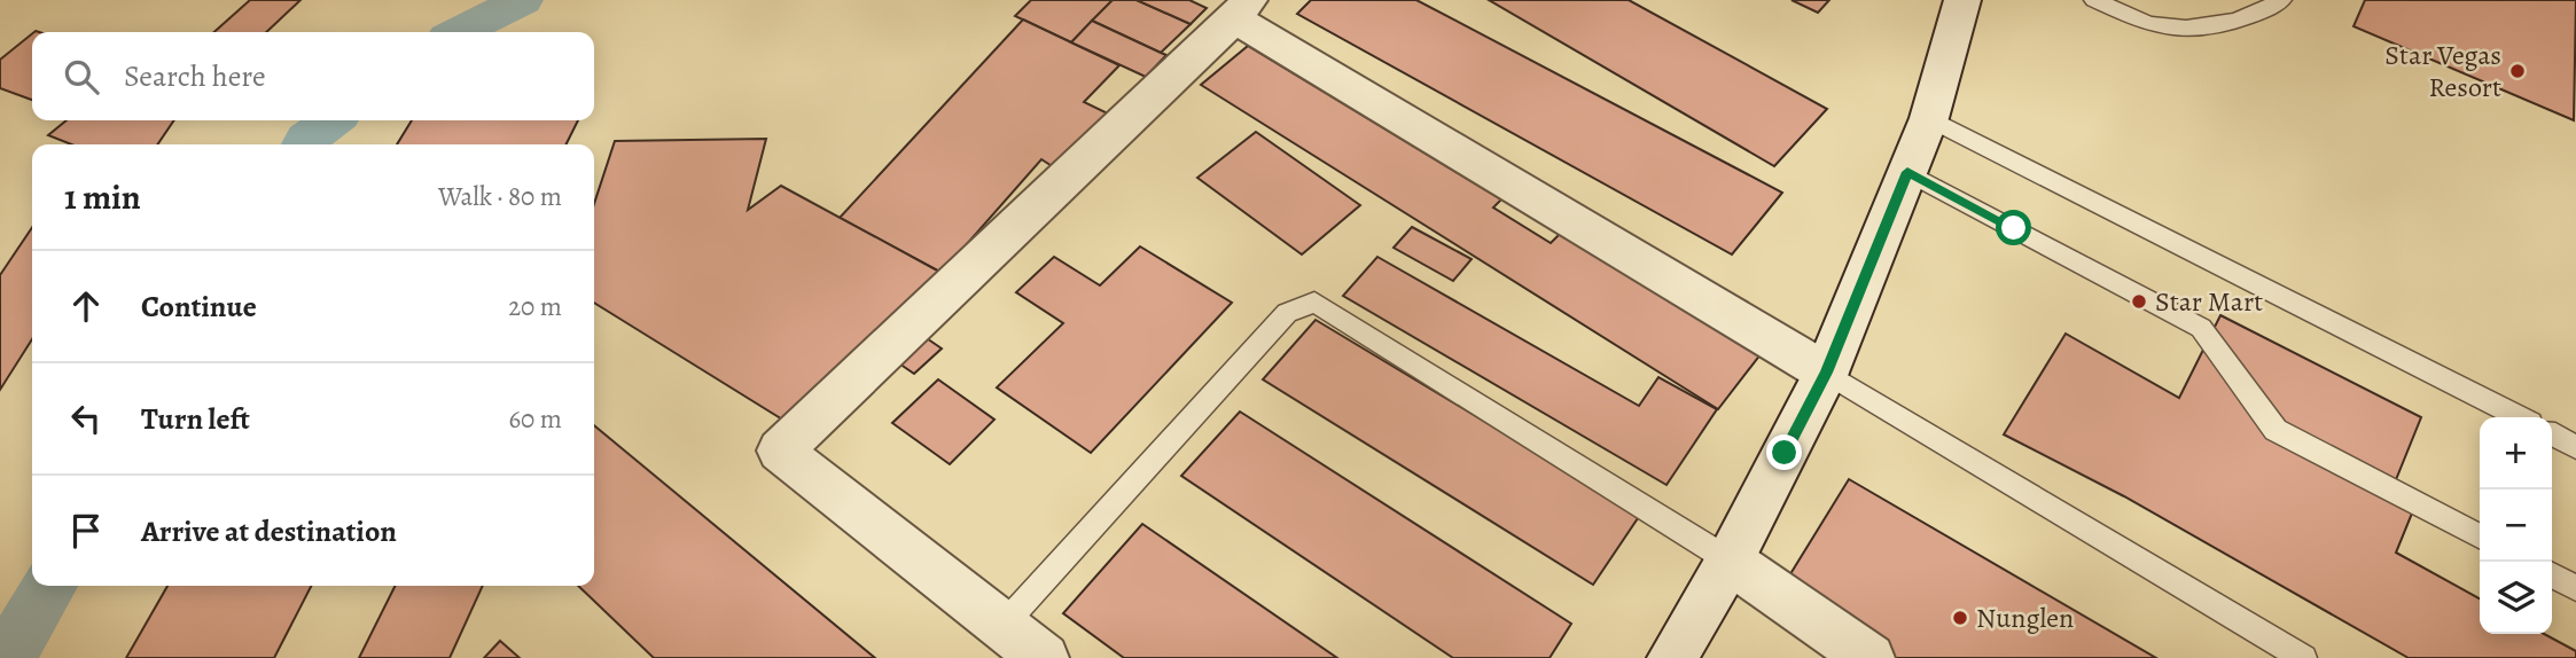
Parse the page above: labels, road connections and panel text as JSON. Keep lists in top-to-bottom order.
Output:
{
  "places": ["Star Vegas Resort", "Star Mart", "Nunglen"],
  "page": {
    "search": "Search here",
    "heading": ["1 min", "Walk · 80 m"],
    "list": [
      ["Continue", "20 m"],
      ["Turn left", "60 m"],
      "Arrive at destination"
    ],
    "map_buttons": ["+", "−"]
  }
}
